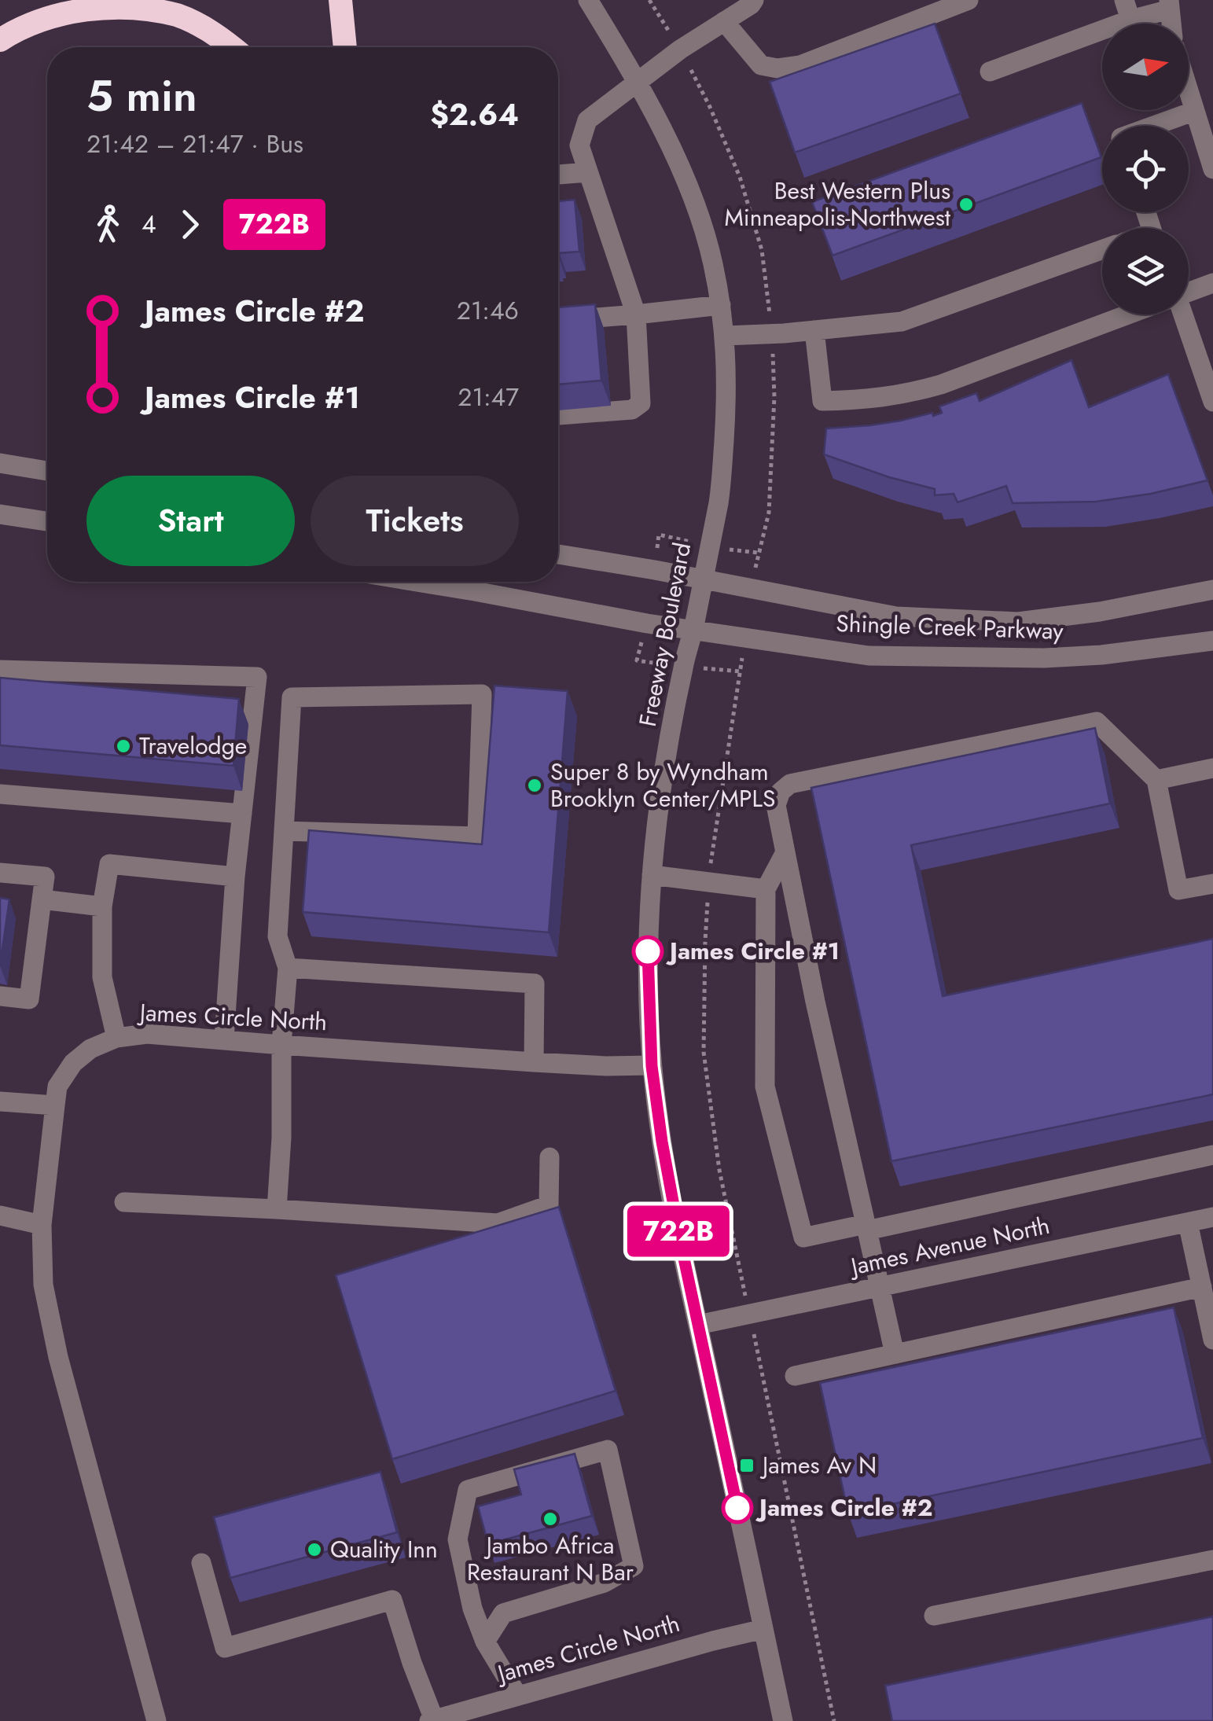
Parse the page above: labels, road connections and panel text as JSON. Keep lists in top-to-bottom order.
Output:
{
  "streets": {
    "street": [
      "Shingle Creek Parkway",
      "Freeway Boulevard",
      "James Circle North",
      "James Avenue North"
    ]
  },
  "crossings": [
    ["Shingle Creek Parkway", "Freeway Boulevard"],
    ["Freeway Boulevard", "James Circle North"],
    ["Freeway Boulevard", "James Avenue North"]
  ],
  "places": {
    "other": [
      "Best Western Plus Minneapolis-Northwest",
      "Travelodge",
      "Super 8 by Wyndham Brooklyn Center/MPLS",
      "James Circle #1",
      "James Circle #2",
      "Jambo Africa Restaurant N Bar",
      "Quality Inn"
    ],
    "transit": ["James Av N"]
  },
  "lines": ["bus line 722B"],
  "north": "right",
  "page": {
    "on_map": "722B",
    "heading": ["5 min", "21:42 – 21:47 · Bus", "$2.64"],
    "legs": ["4", "722B"],
    "list": [
      {
        "name": "James Circle #2",
        "value": "21:46"
      },
      {
        "name": "James Circle #1",
        "value": "21:47"
      }
    ],
    "buttons": ["Start", "Tickets"]
  }
}
